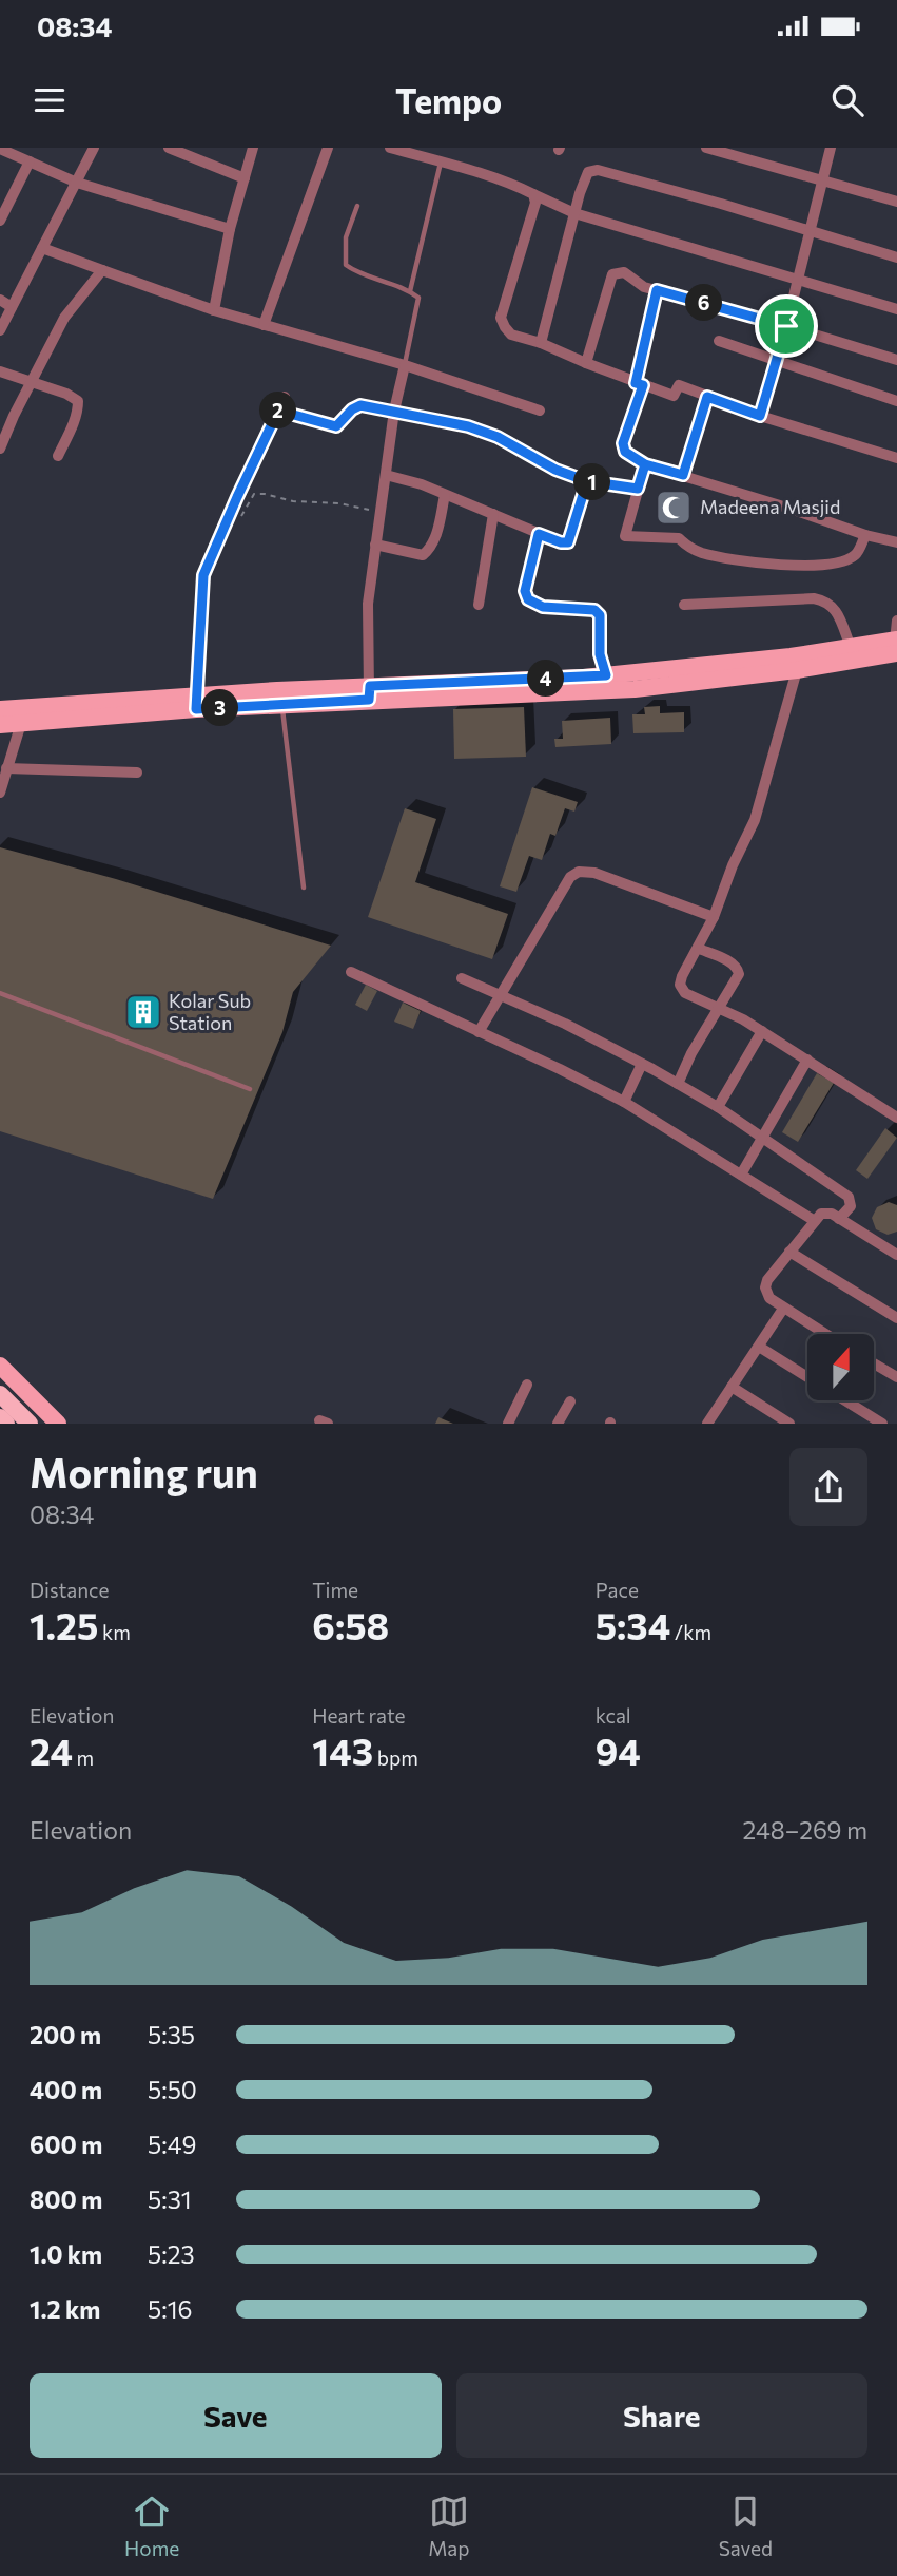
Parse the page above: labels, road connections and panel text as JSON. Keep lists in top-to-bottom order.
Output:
{
  "places": {
    "mosque": ["Madeena Masjid"],
    "building": ["Kolar Sub Station"]
  },
  "north": "top",
  "page": {
    "status": "08:34",
    "header": "Tempo",
    "pins": [
      "6",
      "2",
      "1",
      "4",
      "3"
    ],
    "heading": ["Morning run", "08:34"],
    "stats": [
      ["Distance", "1.25 km"],
      ["Time", "6:58"],
      ["Pace", "5:34 /km"],
      ["Elevation", "24 m"],
      ["Heart rate", "143 bpm"],
      ["kcal", "94"]
    ],
    "chart": ["Elevation", "248–269 m"],
    "list": [
      {
        "name": "200 m",
        "note": "5:35"
      },
      {
        "name": "400 m",
        "note": "5:50"
      },
      {
        "name": "600 m",
        "note": "5:49"
      },
      {
        "name": "800 m",
        "note": "5:31"
      },
      {
        "name": "1.0 km",
        "note": "5:23"
      },
      {
        "name": "1.2 km",
        "note": "5:16"
      }
    ],
    "buttons": ["Save", "Share"],
    "tabs": ["Home", "Map", "Saved"]
  }
}
